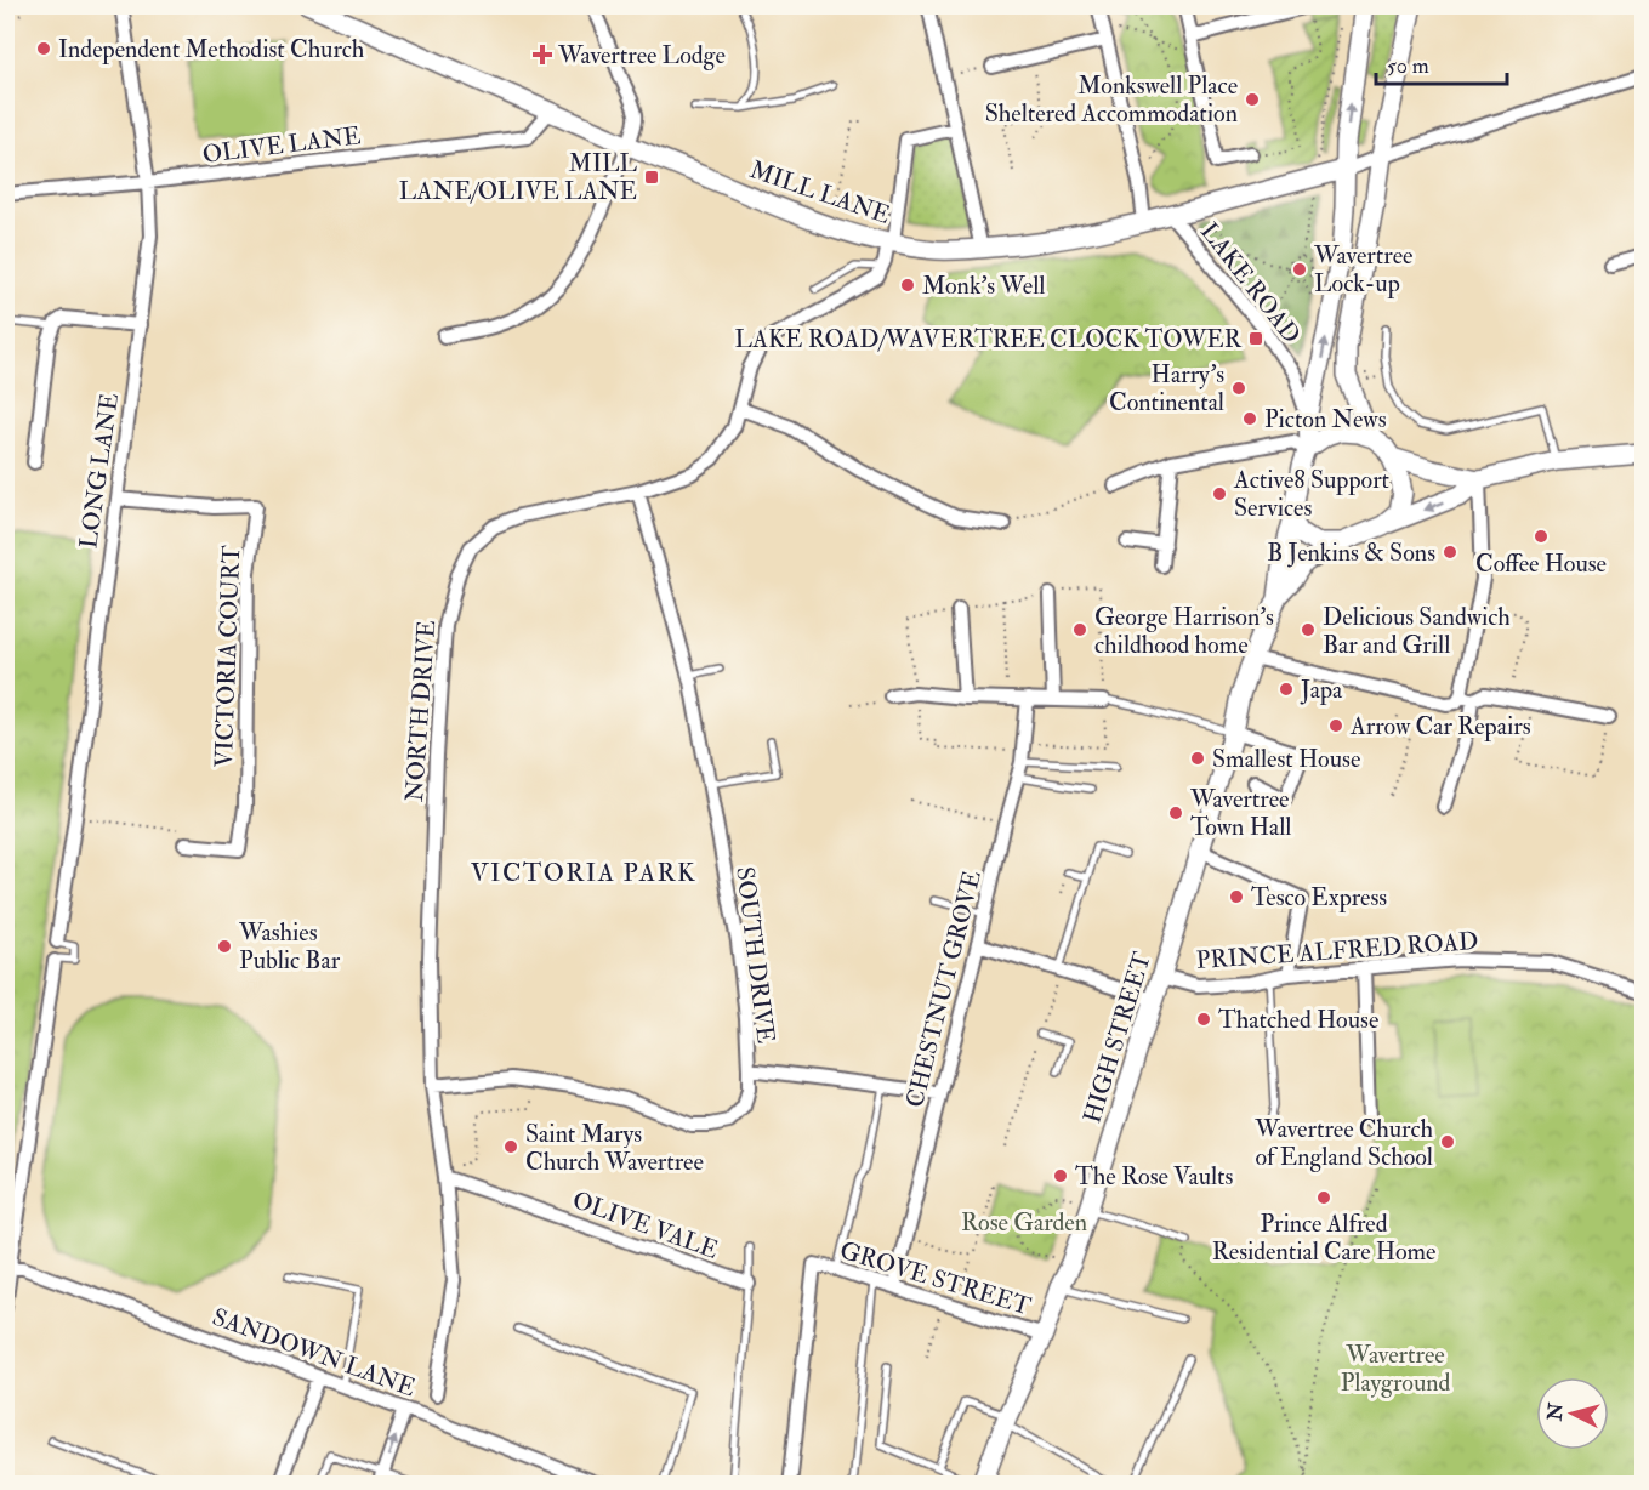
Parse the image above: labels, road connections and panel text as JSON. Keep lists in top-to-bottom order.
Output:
{
  "streets": {
    "main road": ["MILL LANE", "HIGH STREET"],
    "street": [
      "OLIVE LANE",
      "LAKE ROAD",
      "LONG LANE",
      "VICTORIA COURT",
      "NORTH DRIVE",
      "PRINCE ALFRED ROAD",
      "SOUTH DRIVE",
      "CHESTNUT GROVE",
      "OLIVE VALE",
      "GROVE STREET",
      "SANDOWN LANE"
    ]
  },
  "crossings": [
    ["OLIVE LANE", "MILL LANE"],
    ["OLIVE LANE", "LONG LANE"],
    ["MILL LANE", "LAKE ROAD"],
    ["LONG LANE", "VICTORIA COURT"],
    ["NORTH DRIVE", "SOUTH DRIVE"],
    ["NORTH DRIVE", "OLIVE VALE"],
    ["PRINCE ALFRED ROAD", "HIGH STREET"],
    ["CHESTNUT GROVE", "GROVE STREET"],
    ["HIGH STREET", "GROVE STREET"]
  ],
  "districts": ["VICTORIA PARK"],
  "parks": ["Rose Garden", "Wavertree Playground"],
  "places": {
    "other": [
      "Independent Methodist Church",
      "Monkswell Place Sheltered Accommodation",
      "Wavertree Lock-up",
      "Monk's Well",
      "Harry's Continental",
      "Picton News",
      "Active8 Support Services",
      "Coffee House",
      "B Jenkins & Sons",
      "George Harrison's childhood home",
      "Delicious Sandwich Bar and Grill",
      "Japa",
      "Arrow Car Repairs",
      "Smallest House",
      "Wavertree Town Hall",
      "Tesco Express",
      "Washies Public Bar",
      "Thatched House",
      "Wavertree Church of England School",
      "Saint Marys Church Wavertree",
      "The Rose Vaults",
      "Prince Alfred Residential Care Home"
    ],
    "health": ["Wavertree Lodge"],
    "transit": ["MILL LANE/OLIVE LANE", "LAKE ROAD/WAVERTREE CLOCK TOWER"]
  },
  "scale_bar": "50 m",
  "north": "left"
}
